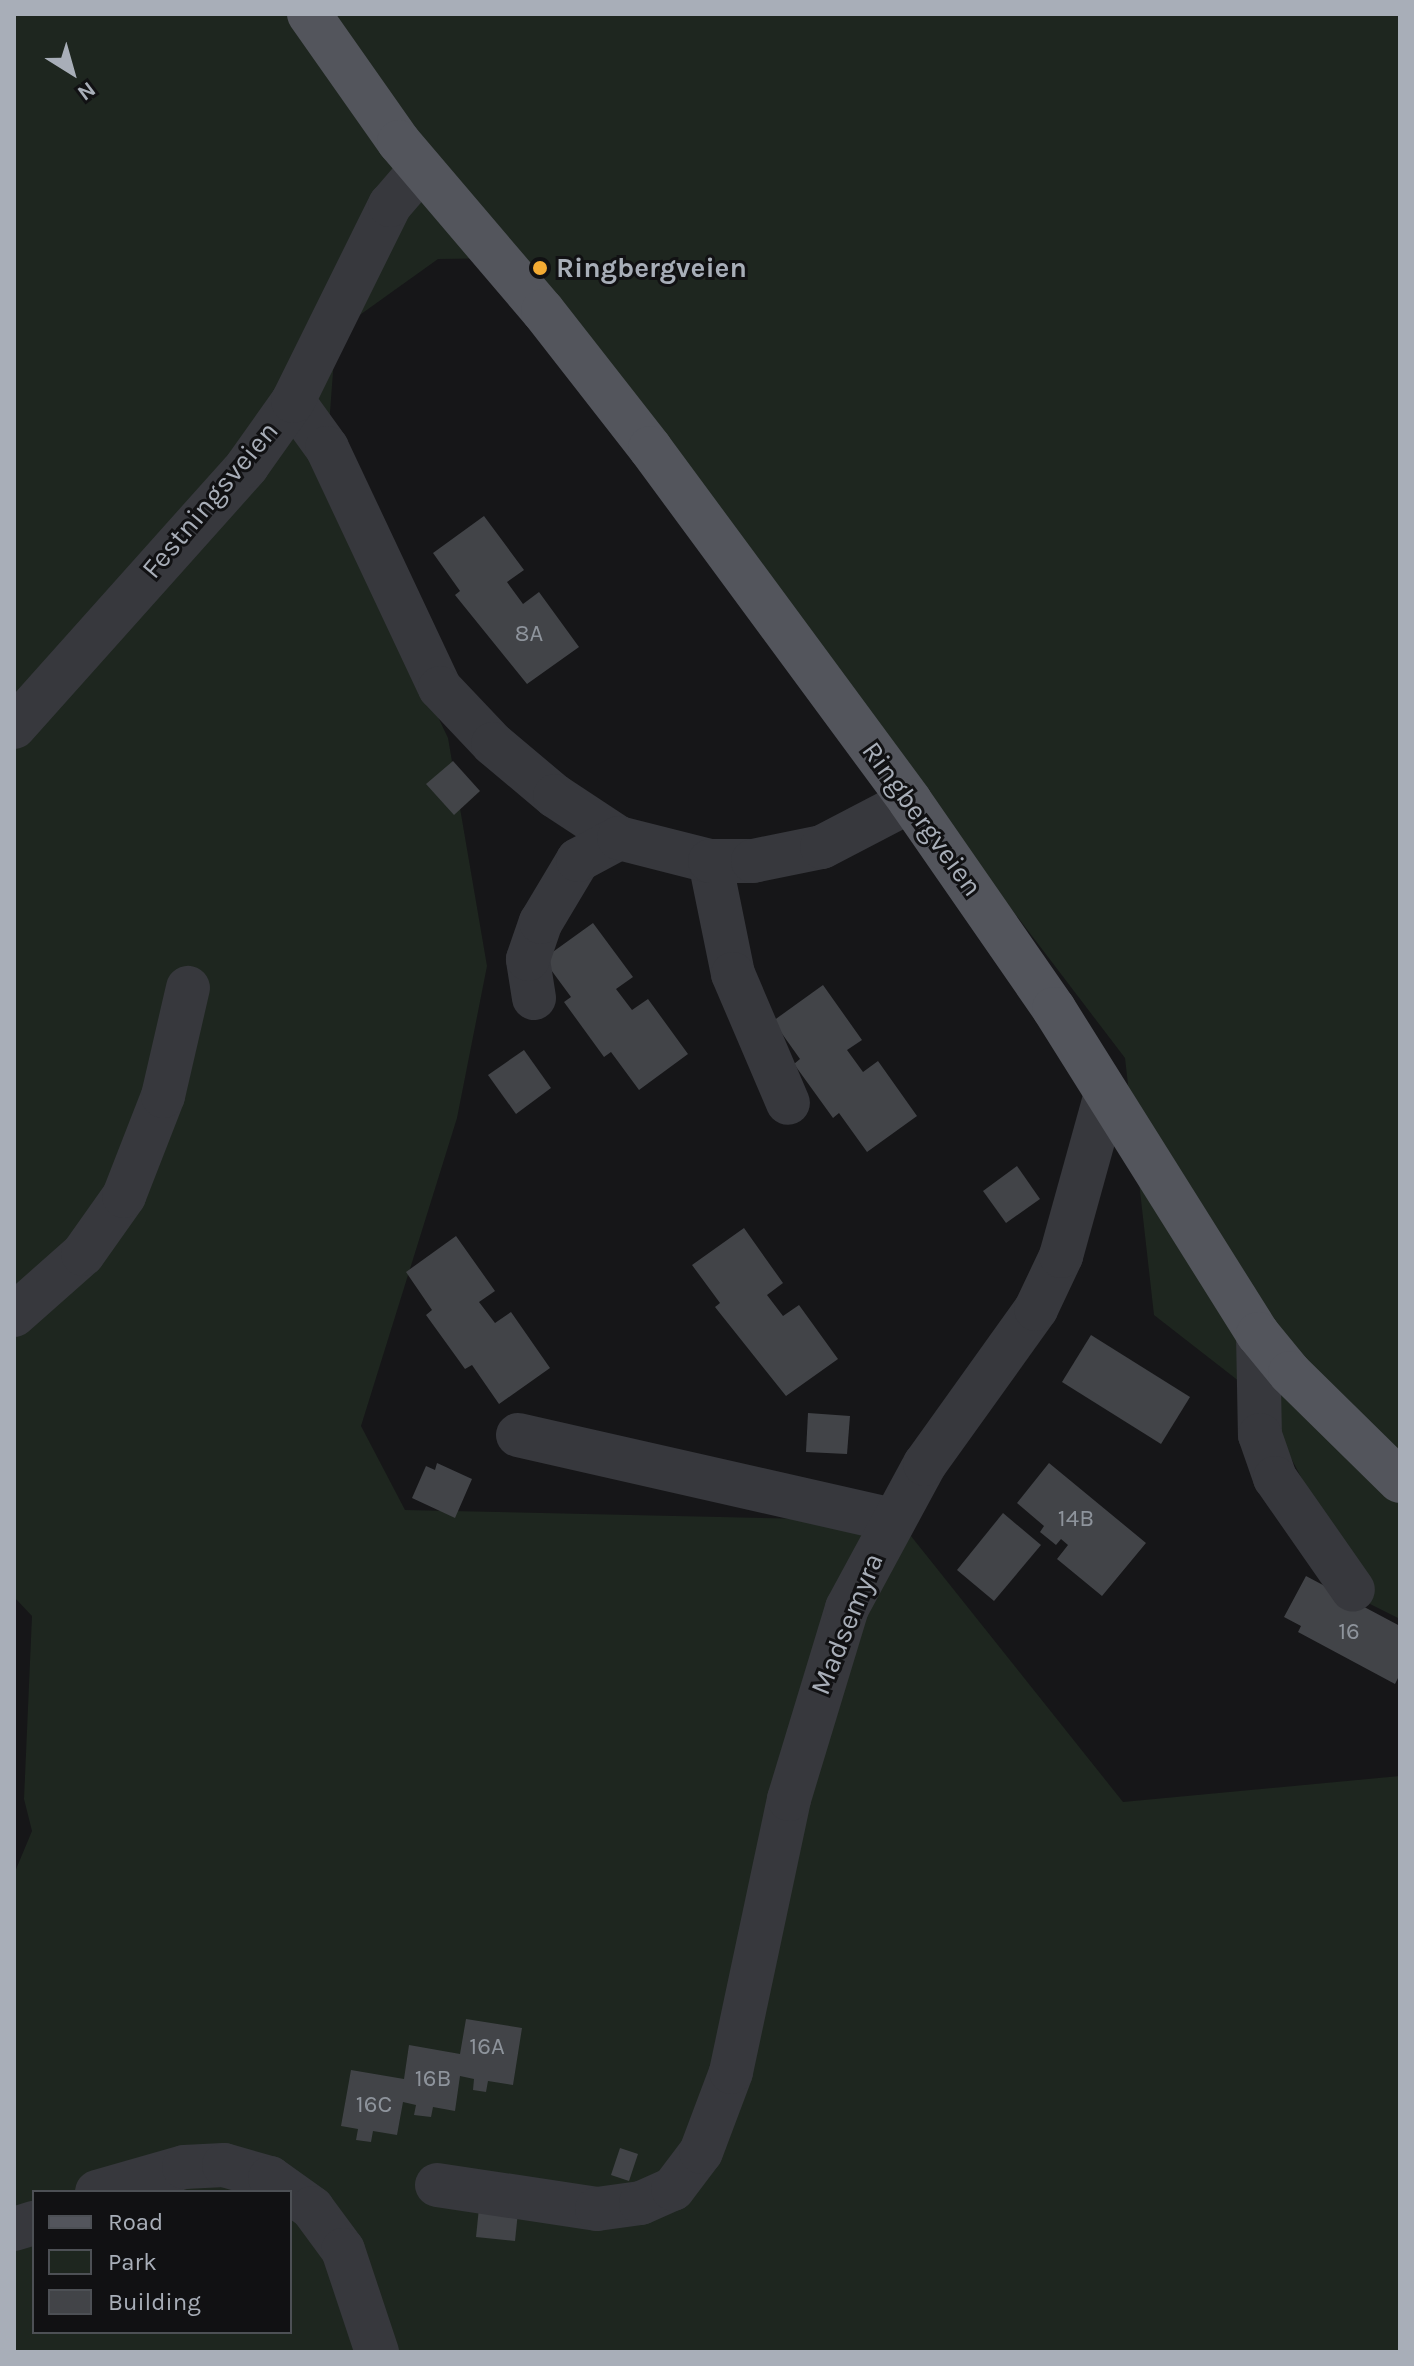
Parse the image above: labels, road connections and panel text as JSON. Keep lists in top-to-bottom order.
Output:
{
  "streets": {
    "main road": ["Ringbergveien"],
    "street": ["Festningsveien", "Madsemyra"]
  },
  "crossings": [
    ["Festningsveien", "Ringbergveien"],
    ["Ringbergveien", "Madsemyra"]
  ],
  "places": ["Ringbergveien"],
  "house_numbers": [
    "8A",
    "14B",
    "16",
    "16A",
    "16B",
    "16C"
  ],
  "legend": ["Road", "Park", "Building"],
  "north": "bottom right"
}
